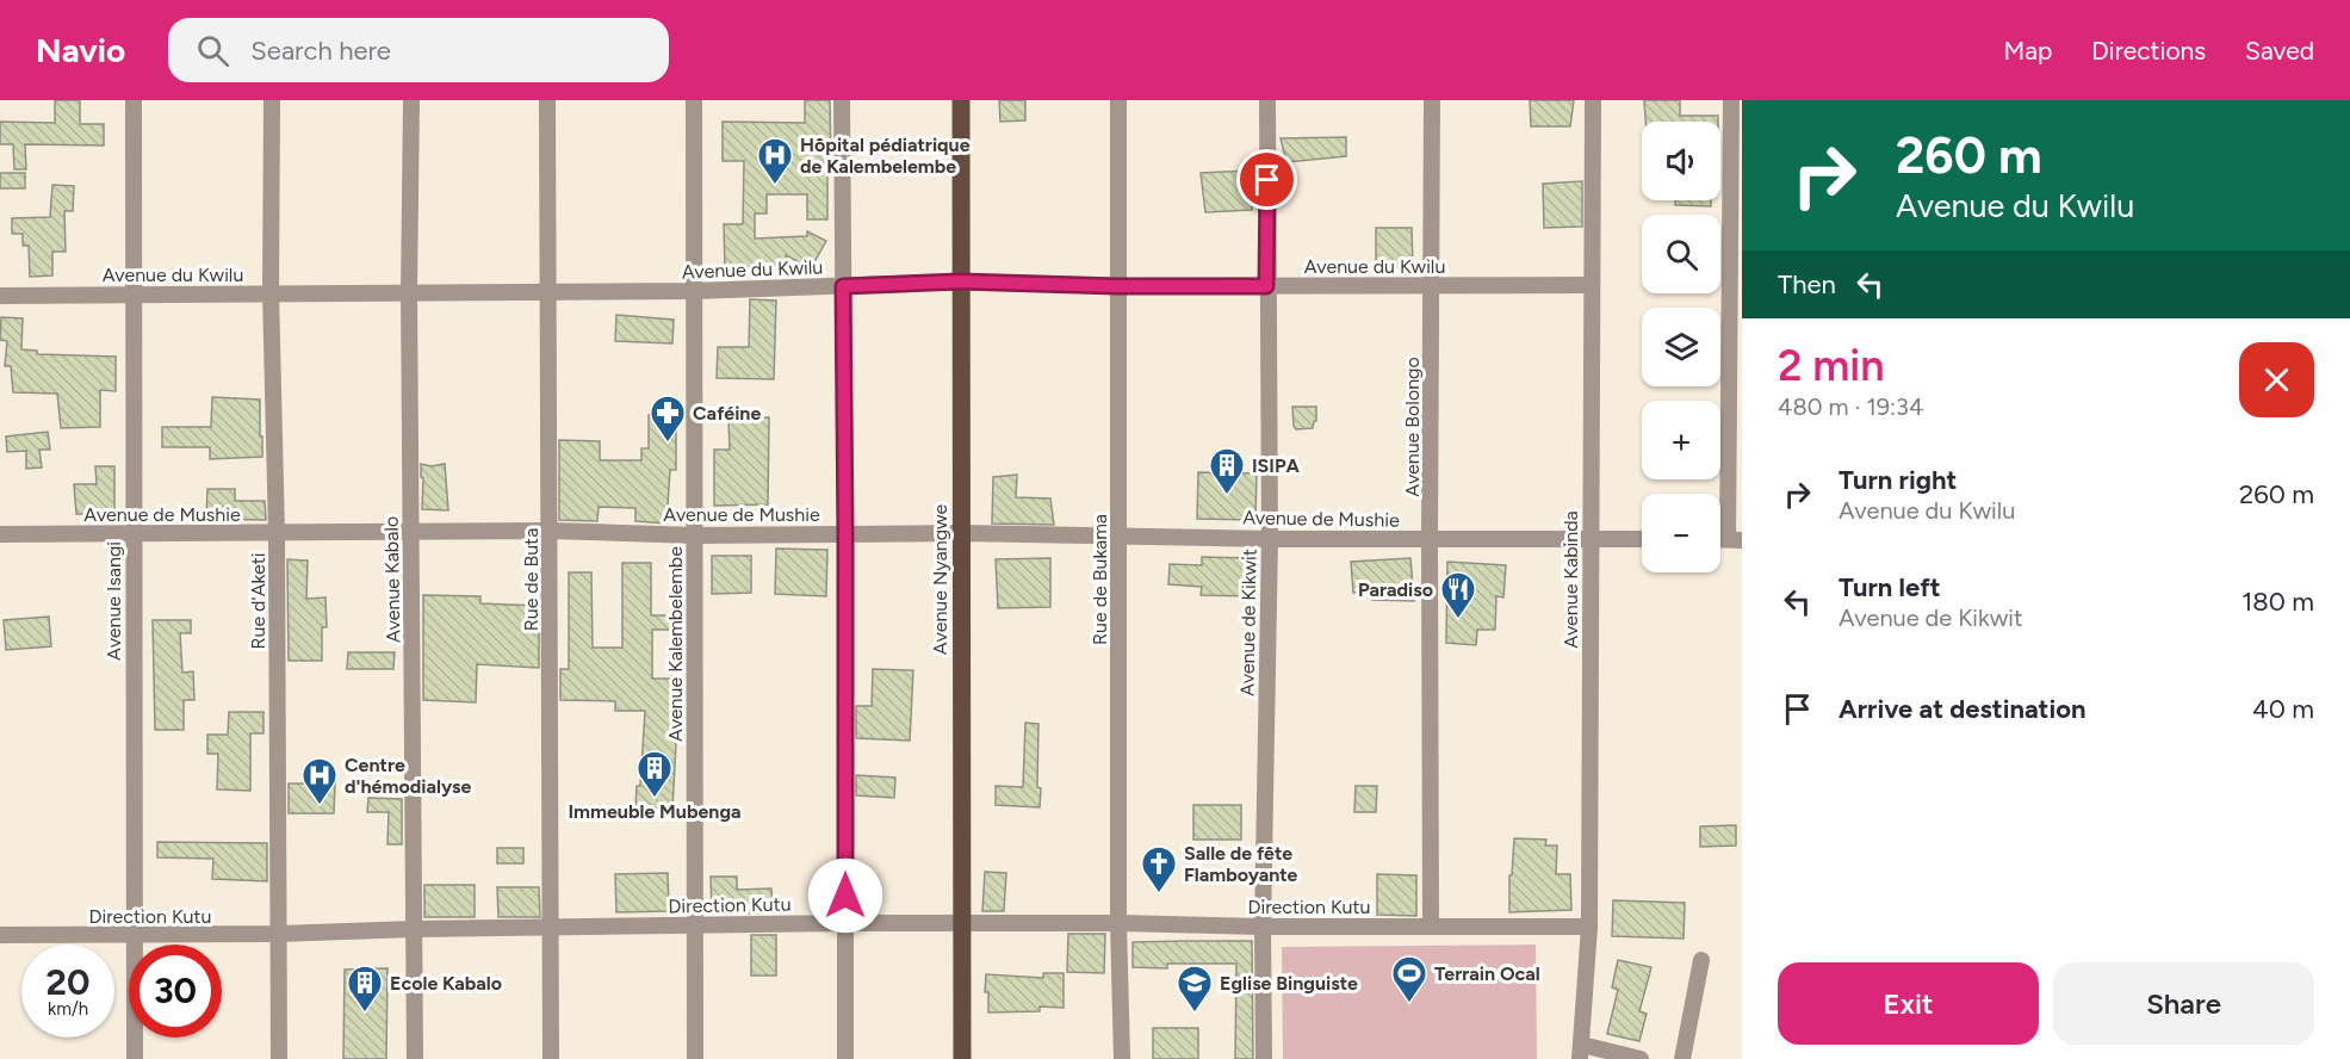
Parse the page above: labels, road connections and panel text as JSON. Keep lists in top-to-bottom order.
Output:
{
  "streets": {
    "main road": ["Avenue Nyangwe"],
    "street": [
      "Avenue du Kwilu",
      "Avenue Bolongo",
      "Avenue de Mushie",
      "Avenue Kabalo",
      "Rue de Buta",
      "Rue de Bukama",
      "Avenue Kabinda",
      "Avenue Isangi",
      "Rue d'Aketi",
      "Avenue de Kikwit",
      "Avenue Kalembelembe",
      "Direction Kutu"
    ]
  },
  "crossings": [
    ["Avenue du Kwilu", "Avenue Bolongo"],
    ["Avenue du Kwilu", "Avenue Kabalo"],
    ["Avenue du Kwilu", "Rue de Buta"],
    ["Avenue du Kwilu", "Avenue Nyangwe"],
    ["Avenue du Kwilu", "Rue de Bukama"],
    ["Avenue du Kwilu", "Avenue Kabinda"],
    ["Avenue du Kwilu", "Avenue Isangi"],
    ["Avenue du Kwilu", "Rue d'Aketi"],
    ["Avenue du Kwilu", "Avenue de Kikwit"],
    ["Avenue du Kwilu", "Avenue Kalembelembe"],
    ["Avenue Bolongo", "Avenue de Mushie"],
    ["Avenue Bolongo", "Direction Kutu"],
    ["Avenue de Mushie", "Avenue Kabalo"],
    ["Avenue de Mushie", "Rue de Buta"],
    ["Avenue de Mushie", "Avenue Nyangwe"],
    ["Avenue de Mushie", "Rue de Bukama"],
    ["Avenue de Mushie", "Avenue Kabinda"],
    ["Avenue de Mushie", "Avenue Isangi"],
    ["Avenue de Mushie", "Rue d'Aketi"],
    ["Avenue de Mushie", "Avenue de Kikwit"],
    ["Avenue de Mushie", "Avenue Kalembelembe"],
    ["Avenue Kabalo", "Direction Kutu"],
    ["Rue de Buta", "Direction Kutu"],
    ["Avenue Nyangwe", "Direction Kutu"],
    ["Rue de Bukama", "Direction Kutu"],
    ["Avenue Kabinda", "Direction Kutu"],
    ["Avenue Isangi", "Direction Kutu"],
    ["Rue d'Aketi", "Direction Kutu"],
    ["Avenue de Kikwit", "Direction Kutu"],
    ["Avenue Kalembelembe", "Direction Kutu"]
  ],
  "places": {
    "hospital": ["Hôpital pédiatrique de Kalembelembe", "Centre d'hémodialyse"],
    "pharmacy": ["Caféine"],
    "building": ["ISIPA", "Immeuble Mubenga", "Ecole Kabalo"],
    "restaurant": ["Paradiso"],
    "church": ["Salle de fête Flamboyante"],
    "sports": ["Terrain Ocal"],
    "school or university": ["Eglise Binguiste"]
  },
  "page": {
    "header": "Navio",
    "search": "Search here",
    "nav": ["Map", "Directions", "Saved"],
    "turn": ["260 m", "Avenue du Kwilu"],
    "map_buttons": ["+", "−"],
    "then": "Then",
    "heading": ["2 min", "480 m · 19:34"],
    "list": [
      {
        "name": "Turn right",
        "note": "Avenue du Kwilu",
        "value": "260 m"
      },
      {
        "name": "Turn left",
        "note": "Avenue de Kikwit",
        "value": "180 m"
      },
      {
        "name": "Arrive at destination",
        "value": "40 m"
      }
    ],
    "speed": "20 km/h",
    "limit": "30",
    "buttons": ["Exit", "Share"]
  }
}
